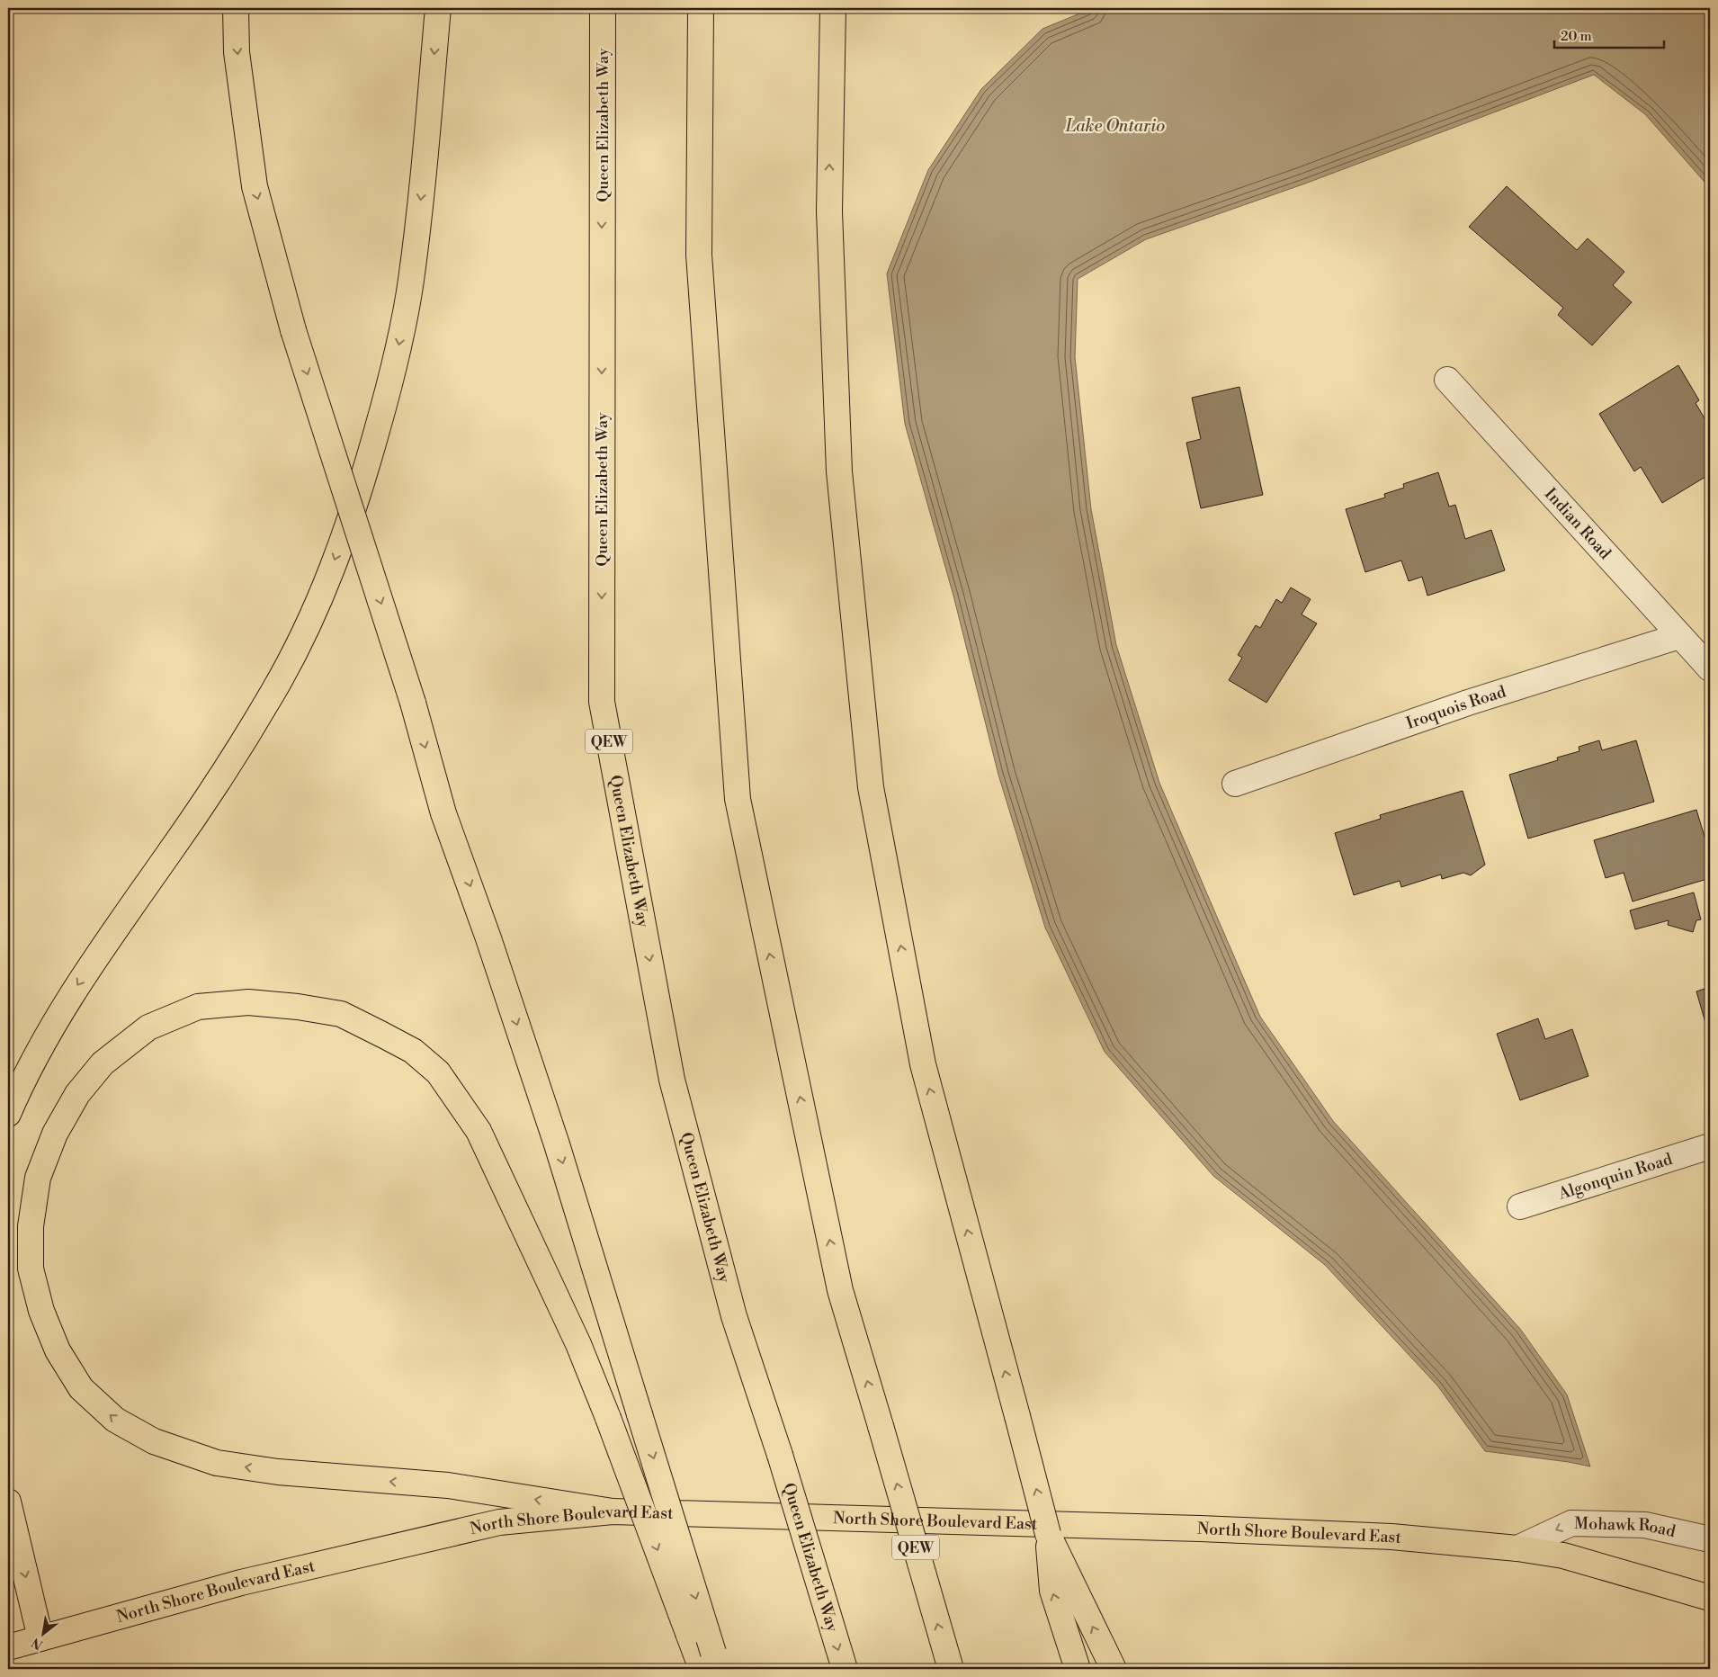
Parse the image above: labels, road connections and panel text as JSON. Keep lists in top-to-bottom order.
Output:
{
  "streets": {
    "main road": ["Queen Elizabeth Way", "QEW", "North Shore Boulevard East"],
    "street": [
      "Indian Road",
      "Iroquois Road",
      "Algonquin Road",
      "Mohawk Road"
    ]
  },
  "crossings": [
    ["Indian Road", "Iroquois Road"],
    ["North Shore Boulevard East", "Mohawk Road"]
  ],
  "one_way": ["Mohawk Road"],
  "water": ["Lake Ontario"],
  "scale_bar": "20 m",
  "north": "bottom left"
}
